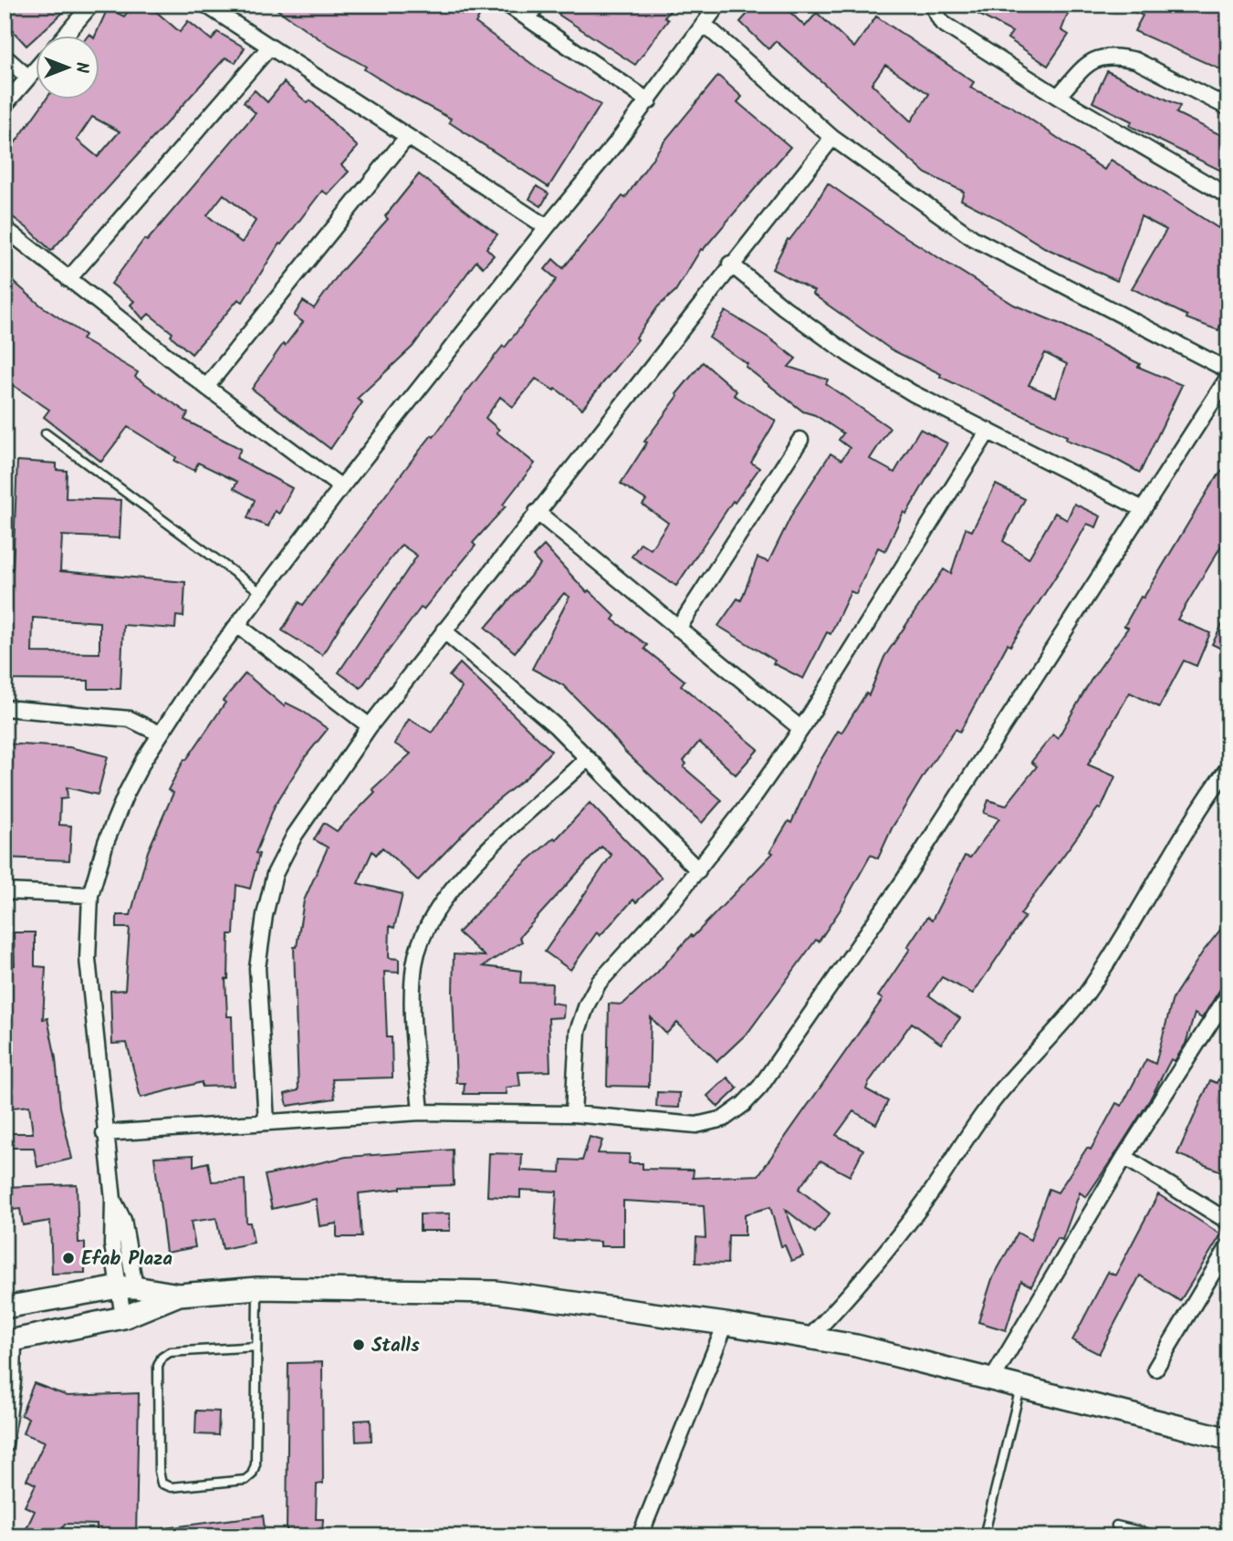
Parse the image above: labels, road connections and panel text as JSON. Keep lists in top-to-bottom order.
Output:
{
  "places": ["Efab Plaza", "Stalls"],
  "north": "right"
}
